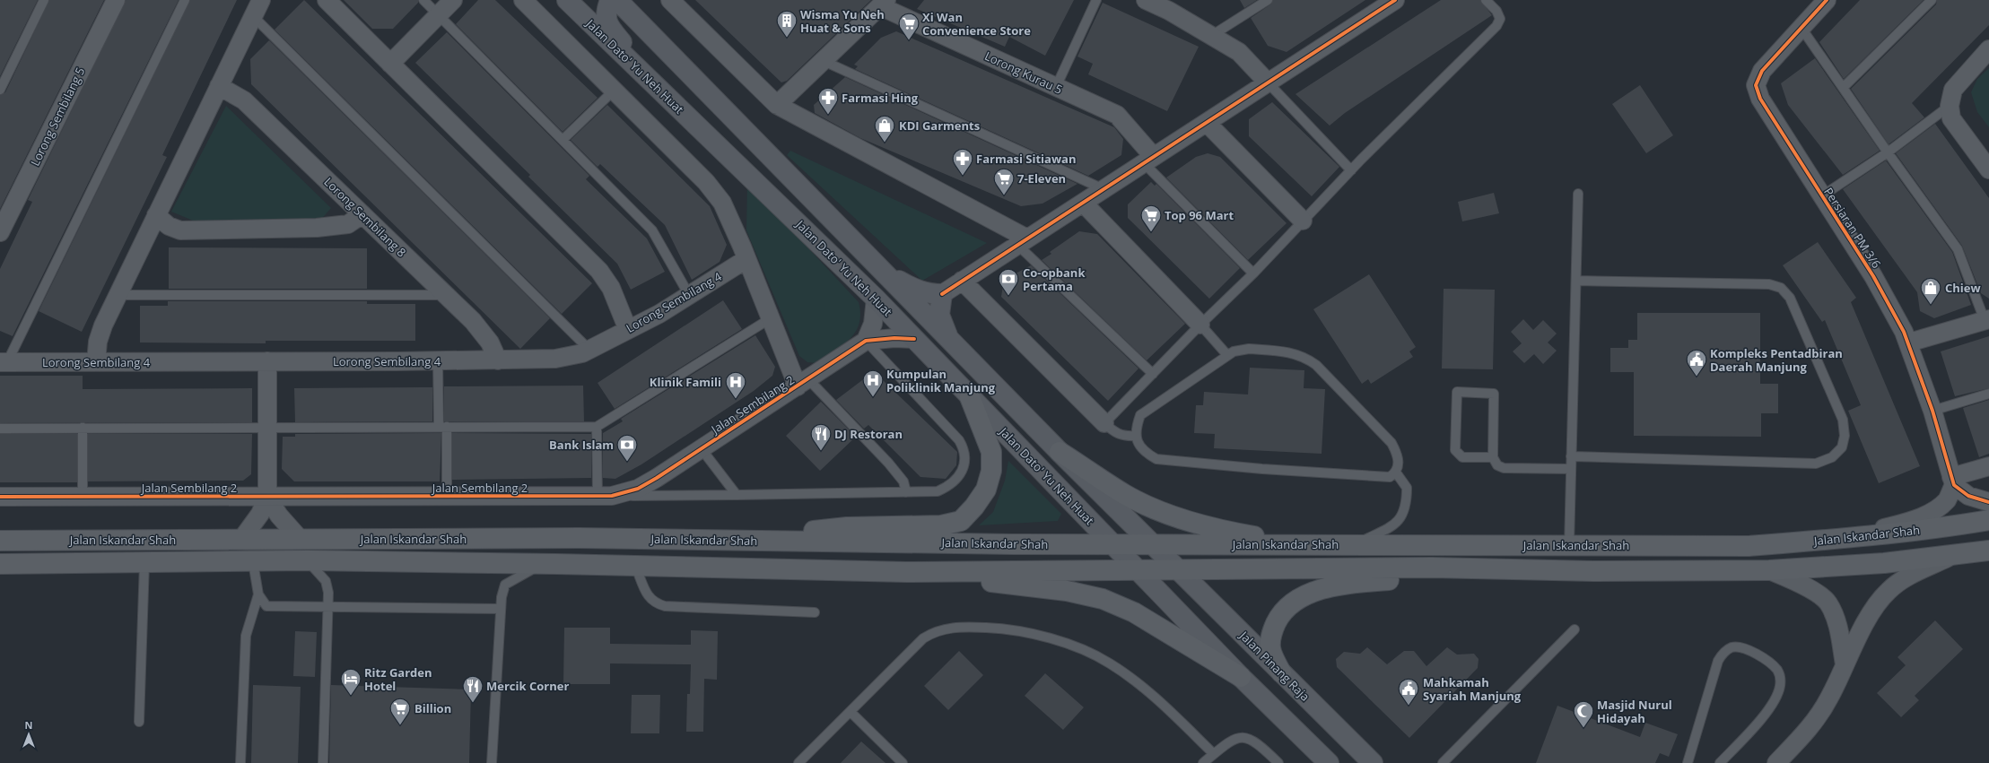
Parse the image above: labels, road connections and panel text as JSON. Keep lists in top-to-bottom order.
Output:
{
  "streets": {
    "main road": ["Jalan Dato' Yu Neh Huat", "Jalan Iskandar Shah", "Jalan Pinang Raja"],
    "street": [
      "Lorong Kurau 5",
      "Lorong Sembilang 5",
      "Lorong Sembilang 8",
      "Persiaran PM 3/6",
      "Lorong Sembilang 4",
      "Jalan Sembilang 2"
    ]
  },
  "crossings": [
    ["Jalan Dato' Yu Neh Huat", "Jalan Sembilang 2"],
    ["Jalan Dato' Yu Neh Huat", "Jalan Iskandar Shah"],
    ["Jalan Dato' Yu Neh Huat", "Jalan Pinang Raja"],
    ["Lorong Sembilang 8", "Lorong Sembilang 4"],
    ["Jalan Iskandar Shah", "Jalan Pinang Raja"]
  ],
  "places": {
    "building": ["Wisma Yu Neh Huat & Sons"],
    "supermarket": [
      "Xi Wan Convenience Store",
      "7-Eleven",
      "Top 96 Mart",
      "Billion"
    ],
    "pharmacy": ["Farmasi Hing", "Farmasi Sitiawan"],
    "shop": ["KDI Garments", "Chiew"],
    "bank": ["Co-opbank Pertama", "Bank Islam"],
    "public building": ["Kompleks Pentadbiran Daerah Manjung", "Mahkamah Syariah Manjung"],
    "hospital": ["Kumpulan Poliklinik Manjung", "Klinik Famili"],
    "restaurant": ["DJ Restoran", "Mercik Corner"],
    "hotel": ["Ritz Garden Hotel"],
    "mosque": ["Masjid Nurul Hidayah"]
  },
  "north": "top"
}
